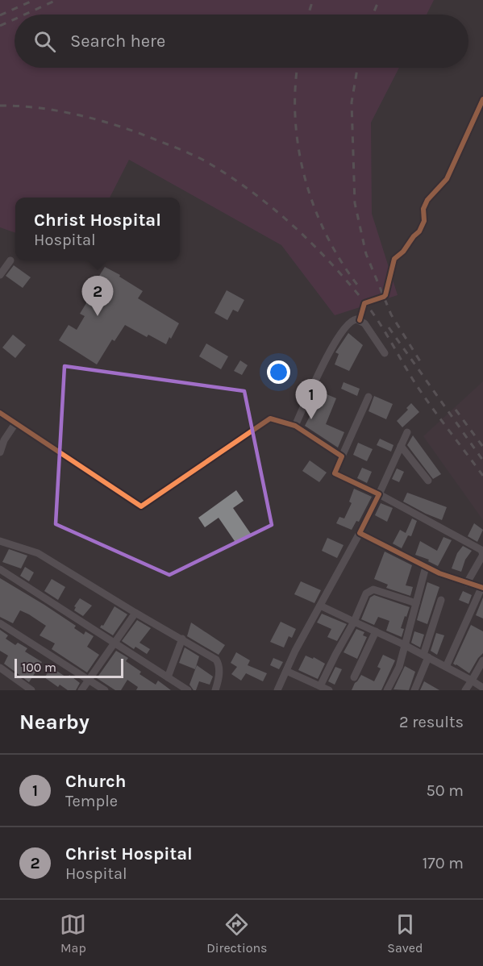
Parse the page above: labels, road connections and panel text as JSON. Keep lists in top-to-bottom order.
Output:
{
  "scale_bar": "100 m",
  "page": {
    "search": "Search here",
    "popup": ["Christ Hospital", "Hospital"],
    "pins": ["2", "1"],
    "scale": "100 m",
    "heading": ["Nearby", "2 results"],
    "list": [
      {
        "mark": "1",
        "name": "Church",
        "note": "Temple",
        "value": "50 m"
      },
      {
        "mark": "2",
        "name": "Christ Hospital",
        "note": "Hospital",
        "value": "170 m"
      }
    ],
    "nav": ["Map", "Directions", "Saved"]
  }
}
